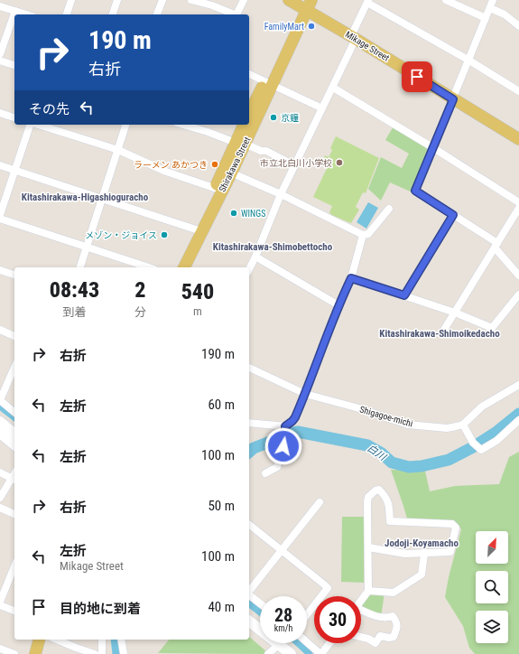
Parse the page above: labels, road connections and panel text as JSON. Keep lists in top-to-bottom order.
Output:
{
  "streets": {
    "main road": ["Mikage Street", "Shirakawa Street"],
    "street": ["Shigagoe-michi"]
  },
  "crossings": [
    ["Mikage Street", "Shirakawa Street"]
  ],
  "districts": [
    "Kitashirakawa-Higashioguracho",
    "Kitashirakawa-Shimobettocho",
    "Kitashirakawa-Shimoikedacho",
    "Jodoji-Koyamacho"
  ],
  "water": ["白川"],
  "places": [
    "FamilyMart",
    "京鐘",
    "市立北白川小学校",
    "ラーメン あかつき",
    "WINGS",
    "メゾン・ジョイス"
  ],
  "north": "top right",
  "page": {
    "turn": ["190 m", "右折"],
    "then": "その先",
    "eta": [
      "08:43",
      "到着",
      "2",
      "分",
      "540",
      "m"
    ],
    "list": [
      {
        "name": "右折",
        "value": "190 m"
      },
      {
        "name": "左折",
        "value": "60 m"
      },
      {
        "name": "左折",
        "value": "100 m"
      },
      {
        "name": "右折",
        "value": "50 m"
      },
      {
        "name": "左折",
        "note": "Mikage Street",
        "value": "100 m"
      },
      {
        "name": "目的地に到着",
        "value": "40 m"
      }
    ],
    "speed": "28 km/h",
    "limit": "30"
  }
}
